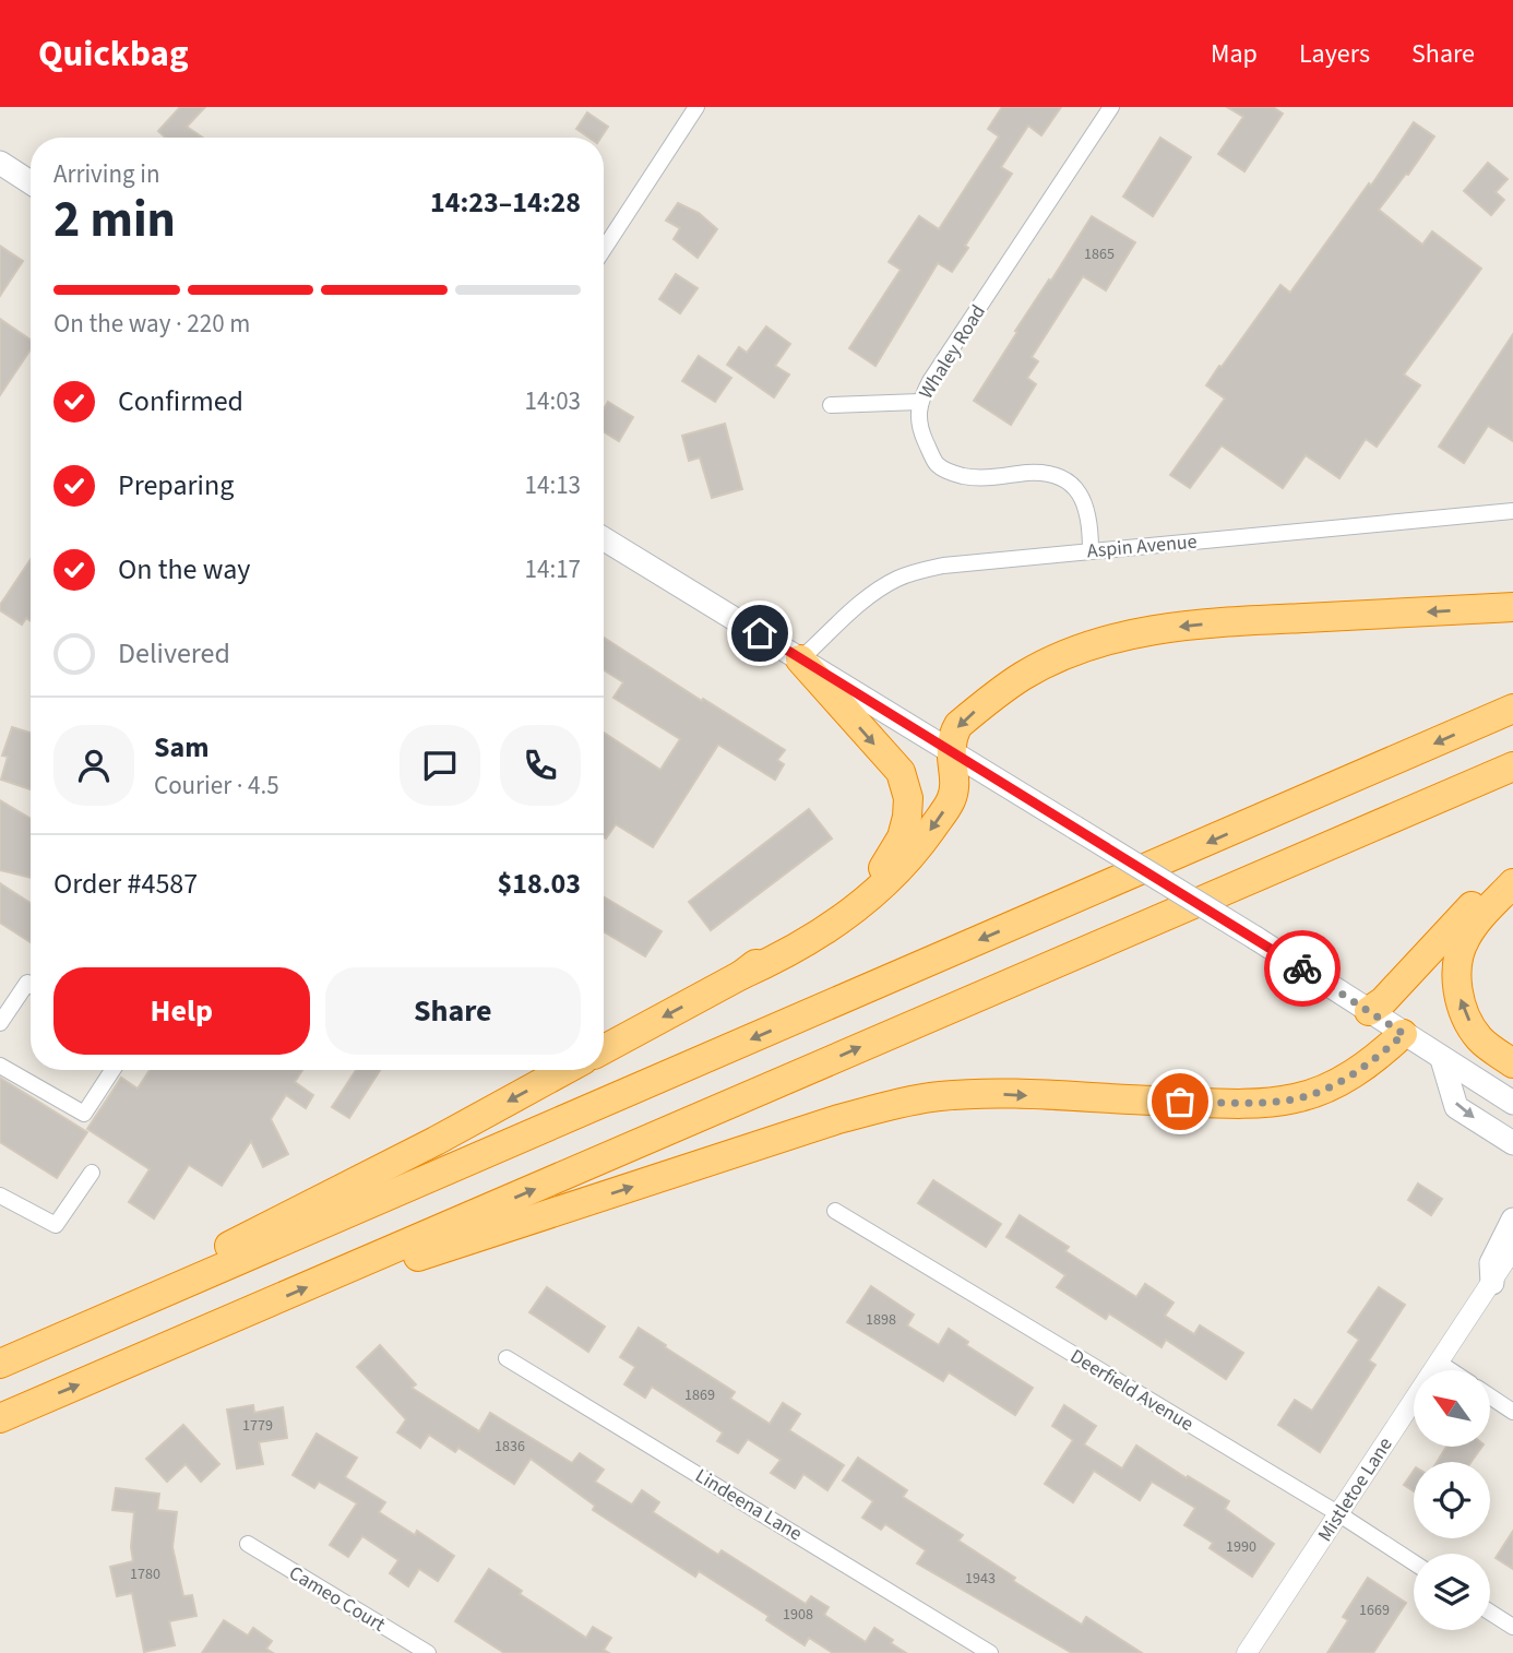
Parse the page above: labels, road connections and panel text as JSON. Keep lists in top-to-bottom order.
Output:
{
  "streets": {
    "street": [
      "Whaley Road",
      "Aspin Avenue",
      "Deerfield Avenue",
      "Mistletoe Lane",
      "Lindeena Lane",
      "Cameo Court"
    ]
  },
  "crossings": [
    ["Whaley Road", "Aspin Avenue"],
    ["Deerfield Avenue", "Mistletoe Lane"]
  ],
  "house_numbers": [
    "1865",
    "1898",
    "1869",
    "1779",
    "1836",
    "1990",
    "1780",
    "1943",
    "1669",
    "1908"
  ],
  "north": "top left",
  "page": {
    "header": "Quickbag",
    "nav": ["Map", "Layers", "Share"],
    "heading": ["2 min", "Arriving in", "14:23–14:28"],
    "panel": [
      "Sam",
      "Courier · 4.5",
      "Order #4587",
      "$18.03"
    ],
    "bar": "On the way · 220 m",
    "list": [
      ["Confirmed", "14:03"],
      ["Preparing", "14:13"],
      ["On the way", "14:17"],
      "Delivered"
    ],
    "buttons": ["Help", "Share"]
  }
}
